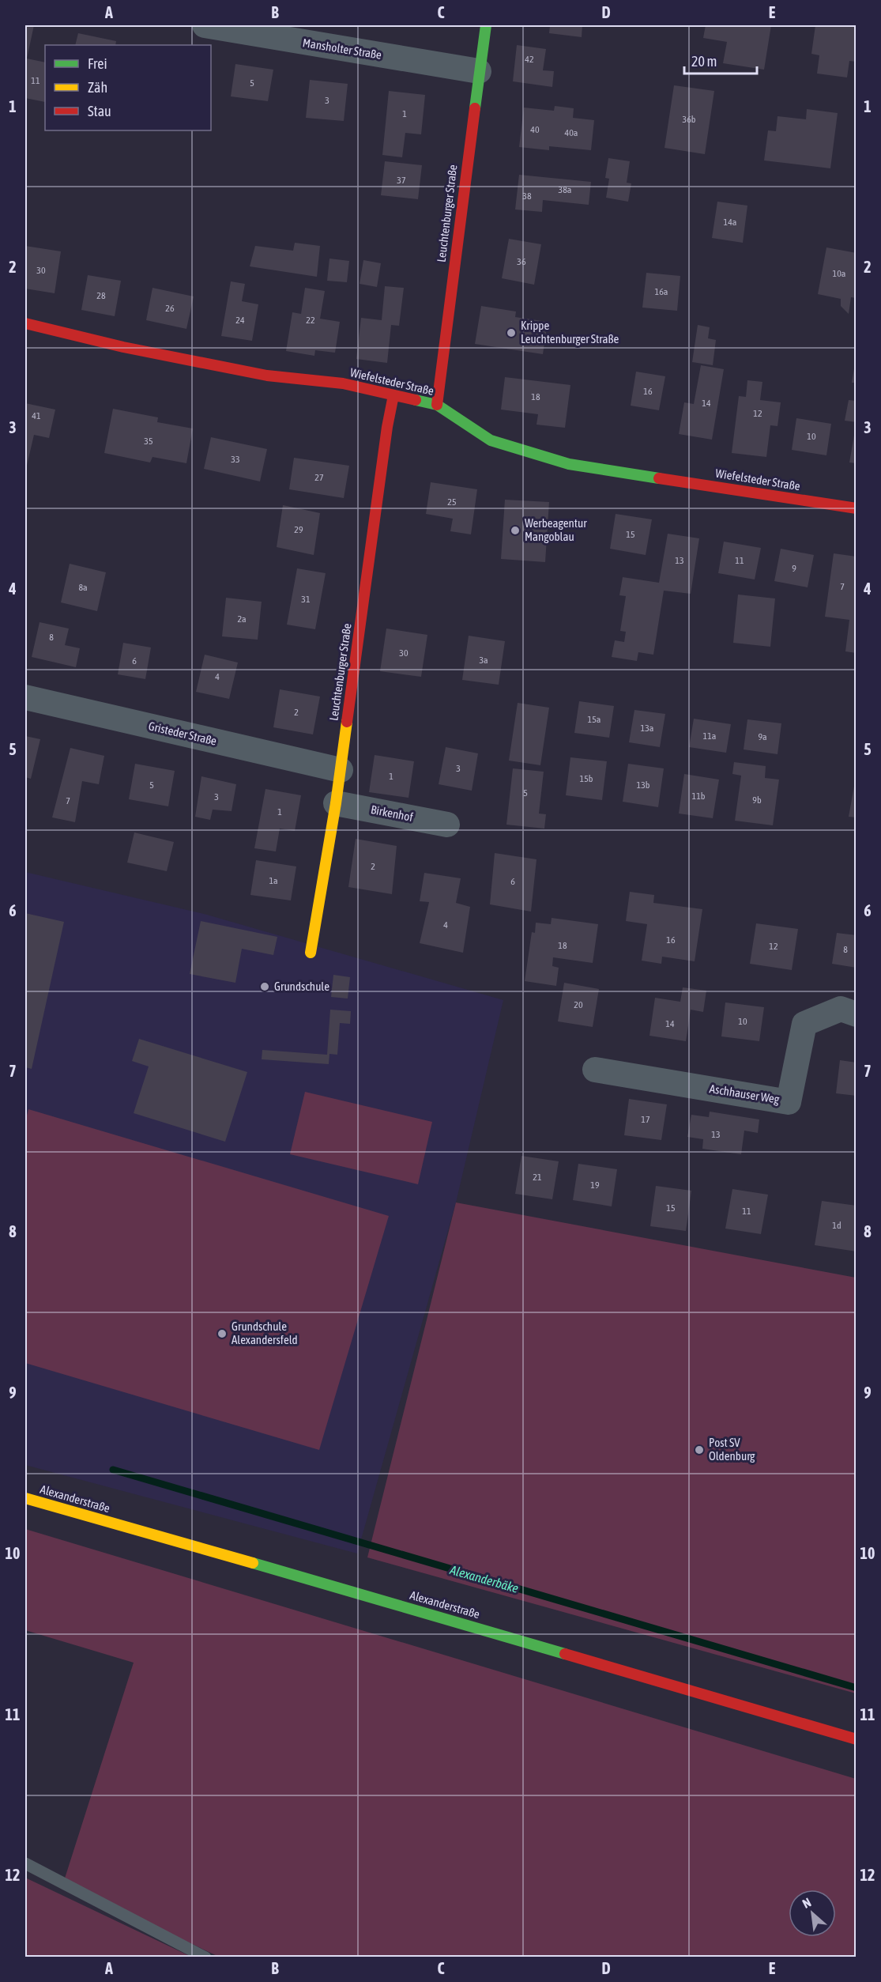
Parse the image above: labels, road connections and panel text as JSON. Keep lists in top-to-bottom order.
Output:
{
  "streets": {
    "street": [
      "Mansholter Straße",
      "Leuchtenburger Straße",
      "Wiefelsteder Straße",
      "Gristeder Straße",
      "Birkenhof",
      "Aschhauser Weg",
      "Alexanderstraße"
    ]
  },
  "crossings": [
    ["Mansholter Straße", "Leuchtenburger Straße"],
    ["Leuchtenburger Straße", "Wiefelsteder Straße"],
    ["Leuchtenburger Straße", "Gristeder Straße"],
    ["Leuchtenburger Straße", "Birkenhof"]
  ],
  "water": ["Alexanderbäke"],
  "places": [
    "Krippe Leuchtenburger Straße",
    "Werbeagentur Mangoblau",
    "Grundschule",
    "Grundschule Alexandersfeld",
    "Post SV Oldenburg"
  ],
  "house_numbers": [
    "42",
    "11",
    "5",
    "3",
    "1",
    "36b",
    "40",
    "40a",
    "37",
    "38a",
    "38",
    "14a",
    "36",
    "30",
    "10a",
    "16a",
    "28",
    "26",
    "24",
    "22",
    "16",
    "18",
    "14",
    "12",
    "41",
    "10",
    "35",
    "33",
    "27",
    "25",
    "29",
    "15",
    "13",
    "11",
    "9",
    "7",
    "8a",
    "31",
    "2a",
    "8",
    "30",
    "3a",
    "6",
    "4",
    "2",
    "15a",
    "13a",
    "11a",
    "9a",
    "3",
    "1",
    "15b",
    "5",
    "13b",
    "5",
    "11b",
    "3",
    "9b",
    "7",
    "1",
    "2",
    "1a",
    "6",
    "4",
    "16",
    "18",
    "12",
    "8",
    "20",
    "10",
    "14",
    "17",
    "13",
    "21",
    "19",
    "15",
    "11",
    "1d"
  ],
  "legend": ["Frei", "Zäh", "Stau"],
  "scale_bar": "20 m",
  "north": "top left",
  "grid": {
    "columns": [
      "A",
      "B",
      "C",
      "D",
      "E"
    ],
    "rows": [
      "1",
      "2",
      "3",
      "4",
      "5",
      "6",
      "7",
      "8",
      "9",
      "10",
      "11",
      "12"
    ]
  }
}
